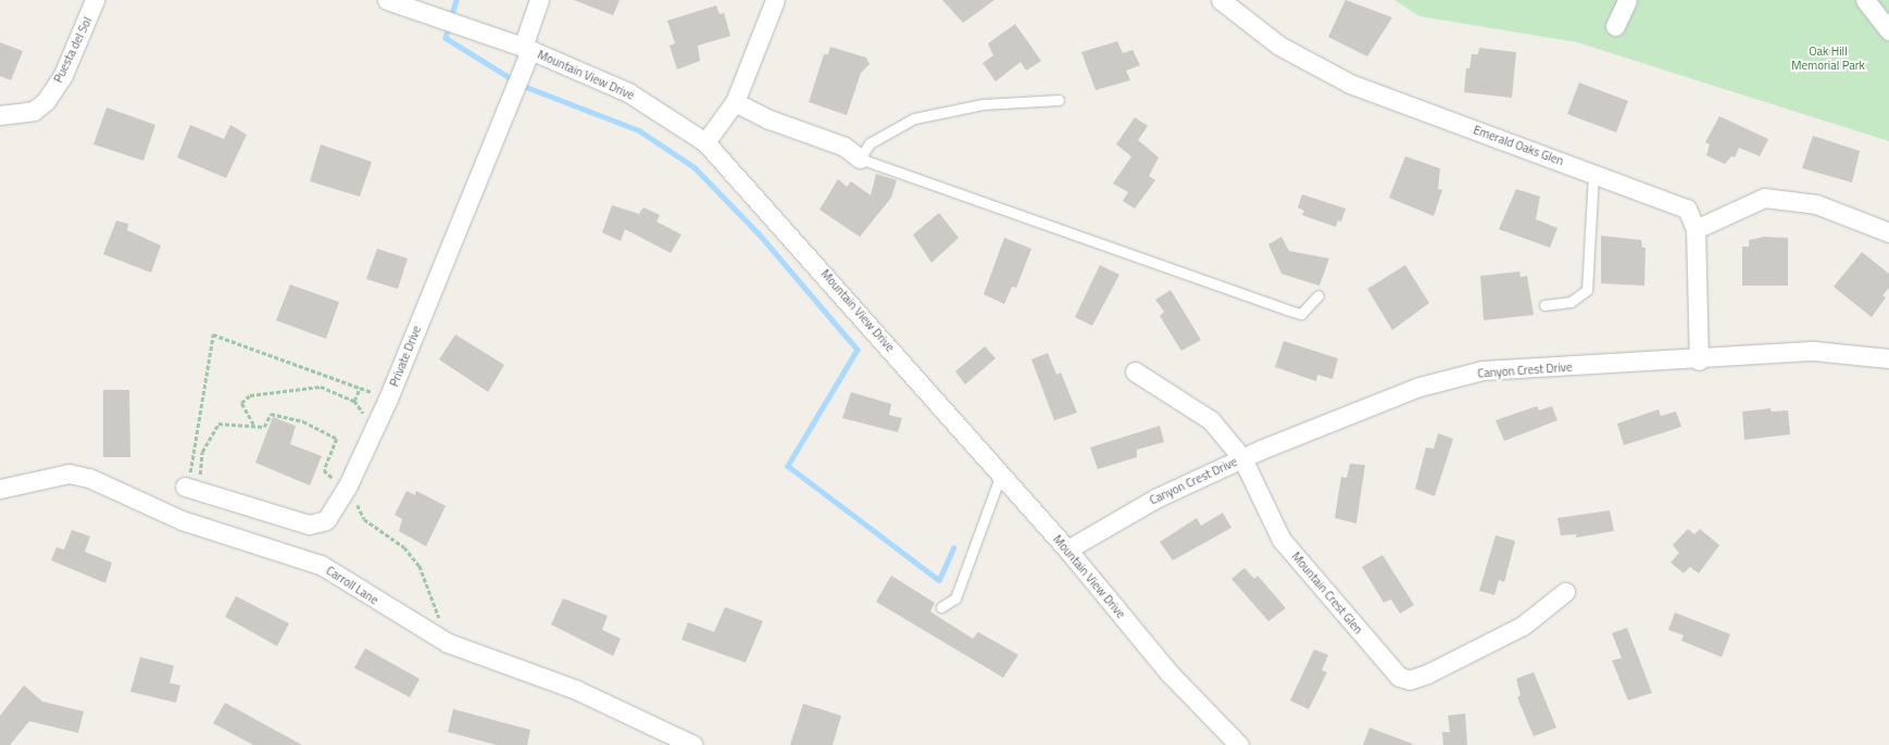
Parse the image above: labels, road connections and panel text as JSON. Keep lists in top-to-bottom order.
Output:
{
  "streets": {
    "street": [
      "Puesta del Sol",
      "Mountain View Drive",
      "Emerald Oaks Glen",
      "Private Drive",
      "Canyon Crest Drive",
      "Carroll Lane",
      "Mountain Crest Glen"
    ]
  },
  "crossings": [
    ["Mountain View Drive", "Private Drive"],
    ["Mountain View Drive", "Canyon Crest Drive"],
    ["Emerald Oaks Glen", "Canyon Crest Drive"],
    ["Canyon Crest Drive", "Mountain Crest Glen"]
  ],
  "parks": ["Oak Hill Memorial Park"]
}
